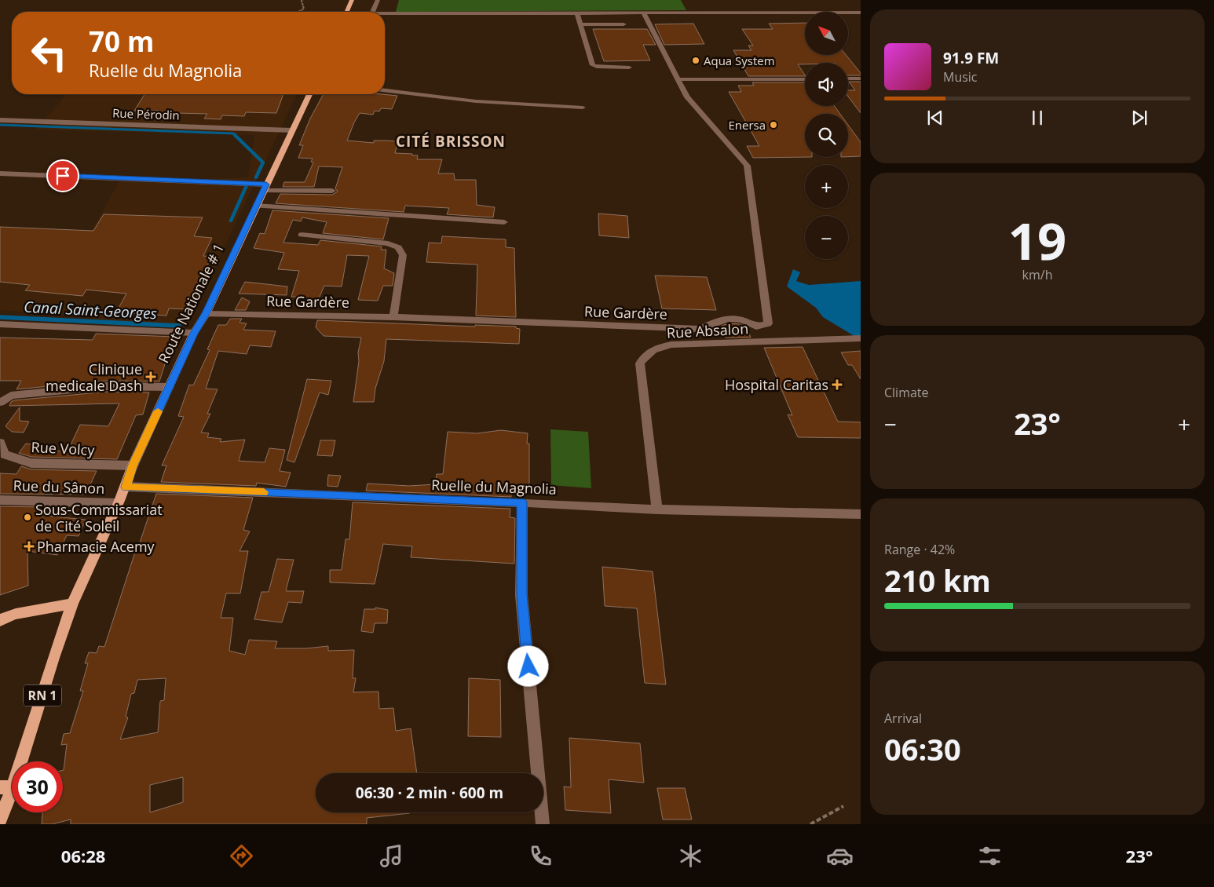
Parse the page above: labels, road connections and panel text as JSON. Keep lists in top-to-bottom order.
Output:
{
  "streets": {
    "main road": ["Route Nationale # 1", "RN 1"],
    "street": [
      "Rue Pérodin",
      "Rue Gardère",
      "Rue Absalon",
      "Rue Volcy",
      "Rue du Sânon",
      "Ruelle du Magnolia"
    ]
  },
  "crossings": [
    ["Rue Pérodin", "Route Nationale # 1"],
    ["Rue Gardère", "Route Nationale # 1"],
    ["Route Nationale # 1", "Rue Volcy"],
    ["Route Nationale # 1", "Rue du Sânon"],
    ["Route Nationale # 1", "Ruelle du Magnolia"],
    ["Rue Absalon", "Ruelle du Magnolia"]
  ],
  "districts": ["CITÉ BRISSON"],
  "water": ["Canal Saint-Georges"],
  "places": {
    "other": ["Aqua System", "Enersa", "Sous-Commissariat de Cité Soleil"],
    "health": ["Clinique medicale Dash", "Hospital Caritas", "Pharmacie Acemy"]
  },
  "north": "top left",
  "page": {
    "map_buttons": ["+", "−"],
    "turn": ["70 m", "Ruelle du Magnolia"],
    "song": ["91.9 FM", "Music"],
    "tile": [
      ["19", "km/h"],
      "Climate",
      ["Range · 42%", "210 km"],
      ["Arrival", "06:30"]
    ],
    "heat": ["−", "23°", "+"],
    "limit": "30",
    "trip": "06:30 · 2 min · 600 m",
    "tabs": ["06:28", "23°"]
  }
}
